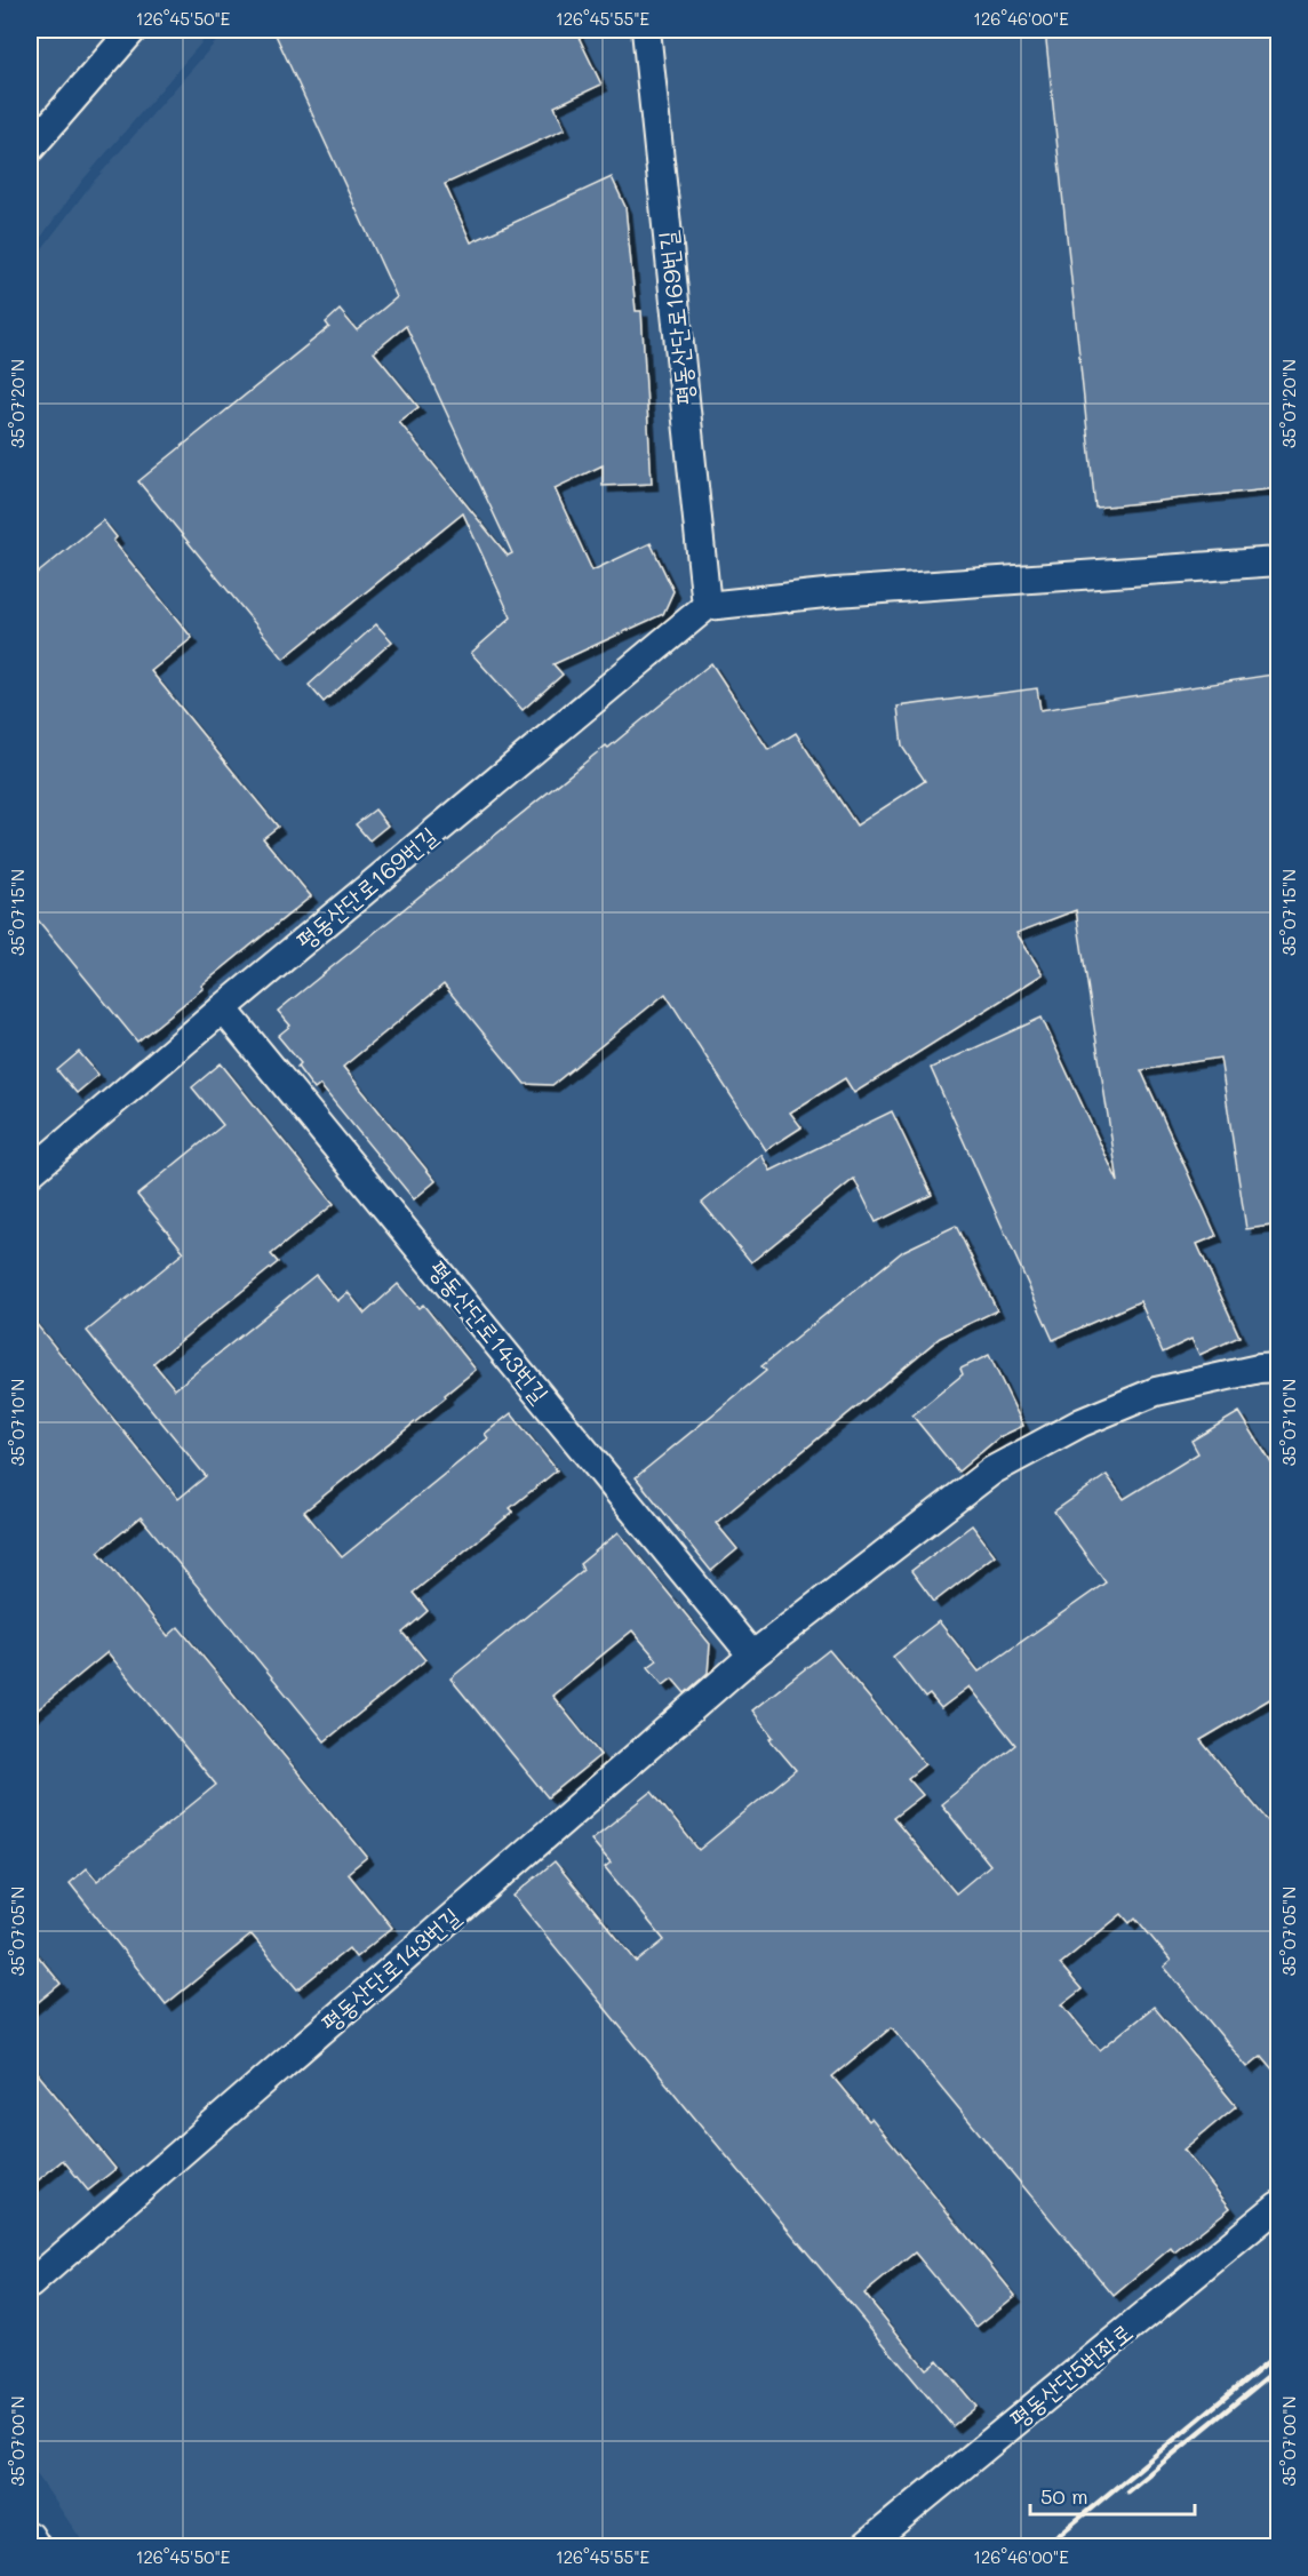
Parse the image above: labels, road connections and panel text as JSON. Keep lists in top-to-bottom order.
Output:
{
  "streets": {
    "street": ["평동산단로169번길", "평동산단로143번길", "평동산단5번좌로"]
  },
  "crossings": [
    ["평동산단로169번길", "평동산단로143번길"]
  ],
  "scale_bar": "50 m",
  "coordinates": [
    "126°45'50\"E",
    "126°45'55\"E",
    "126°46'00\"E",
    "35°07'20\"N",
    "35°07'15\"N",
    "35°07'10\"N",
    "35°07'05\"N",
    "35°07'00\"N"
  ]
}
